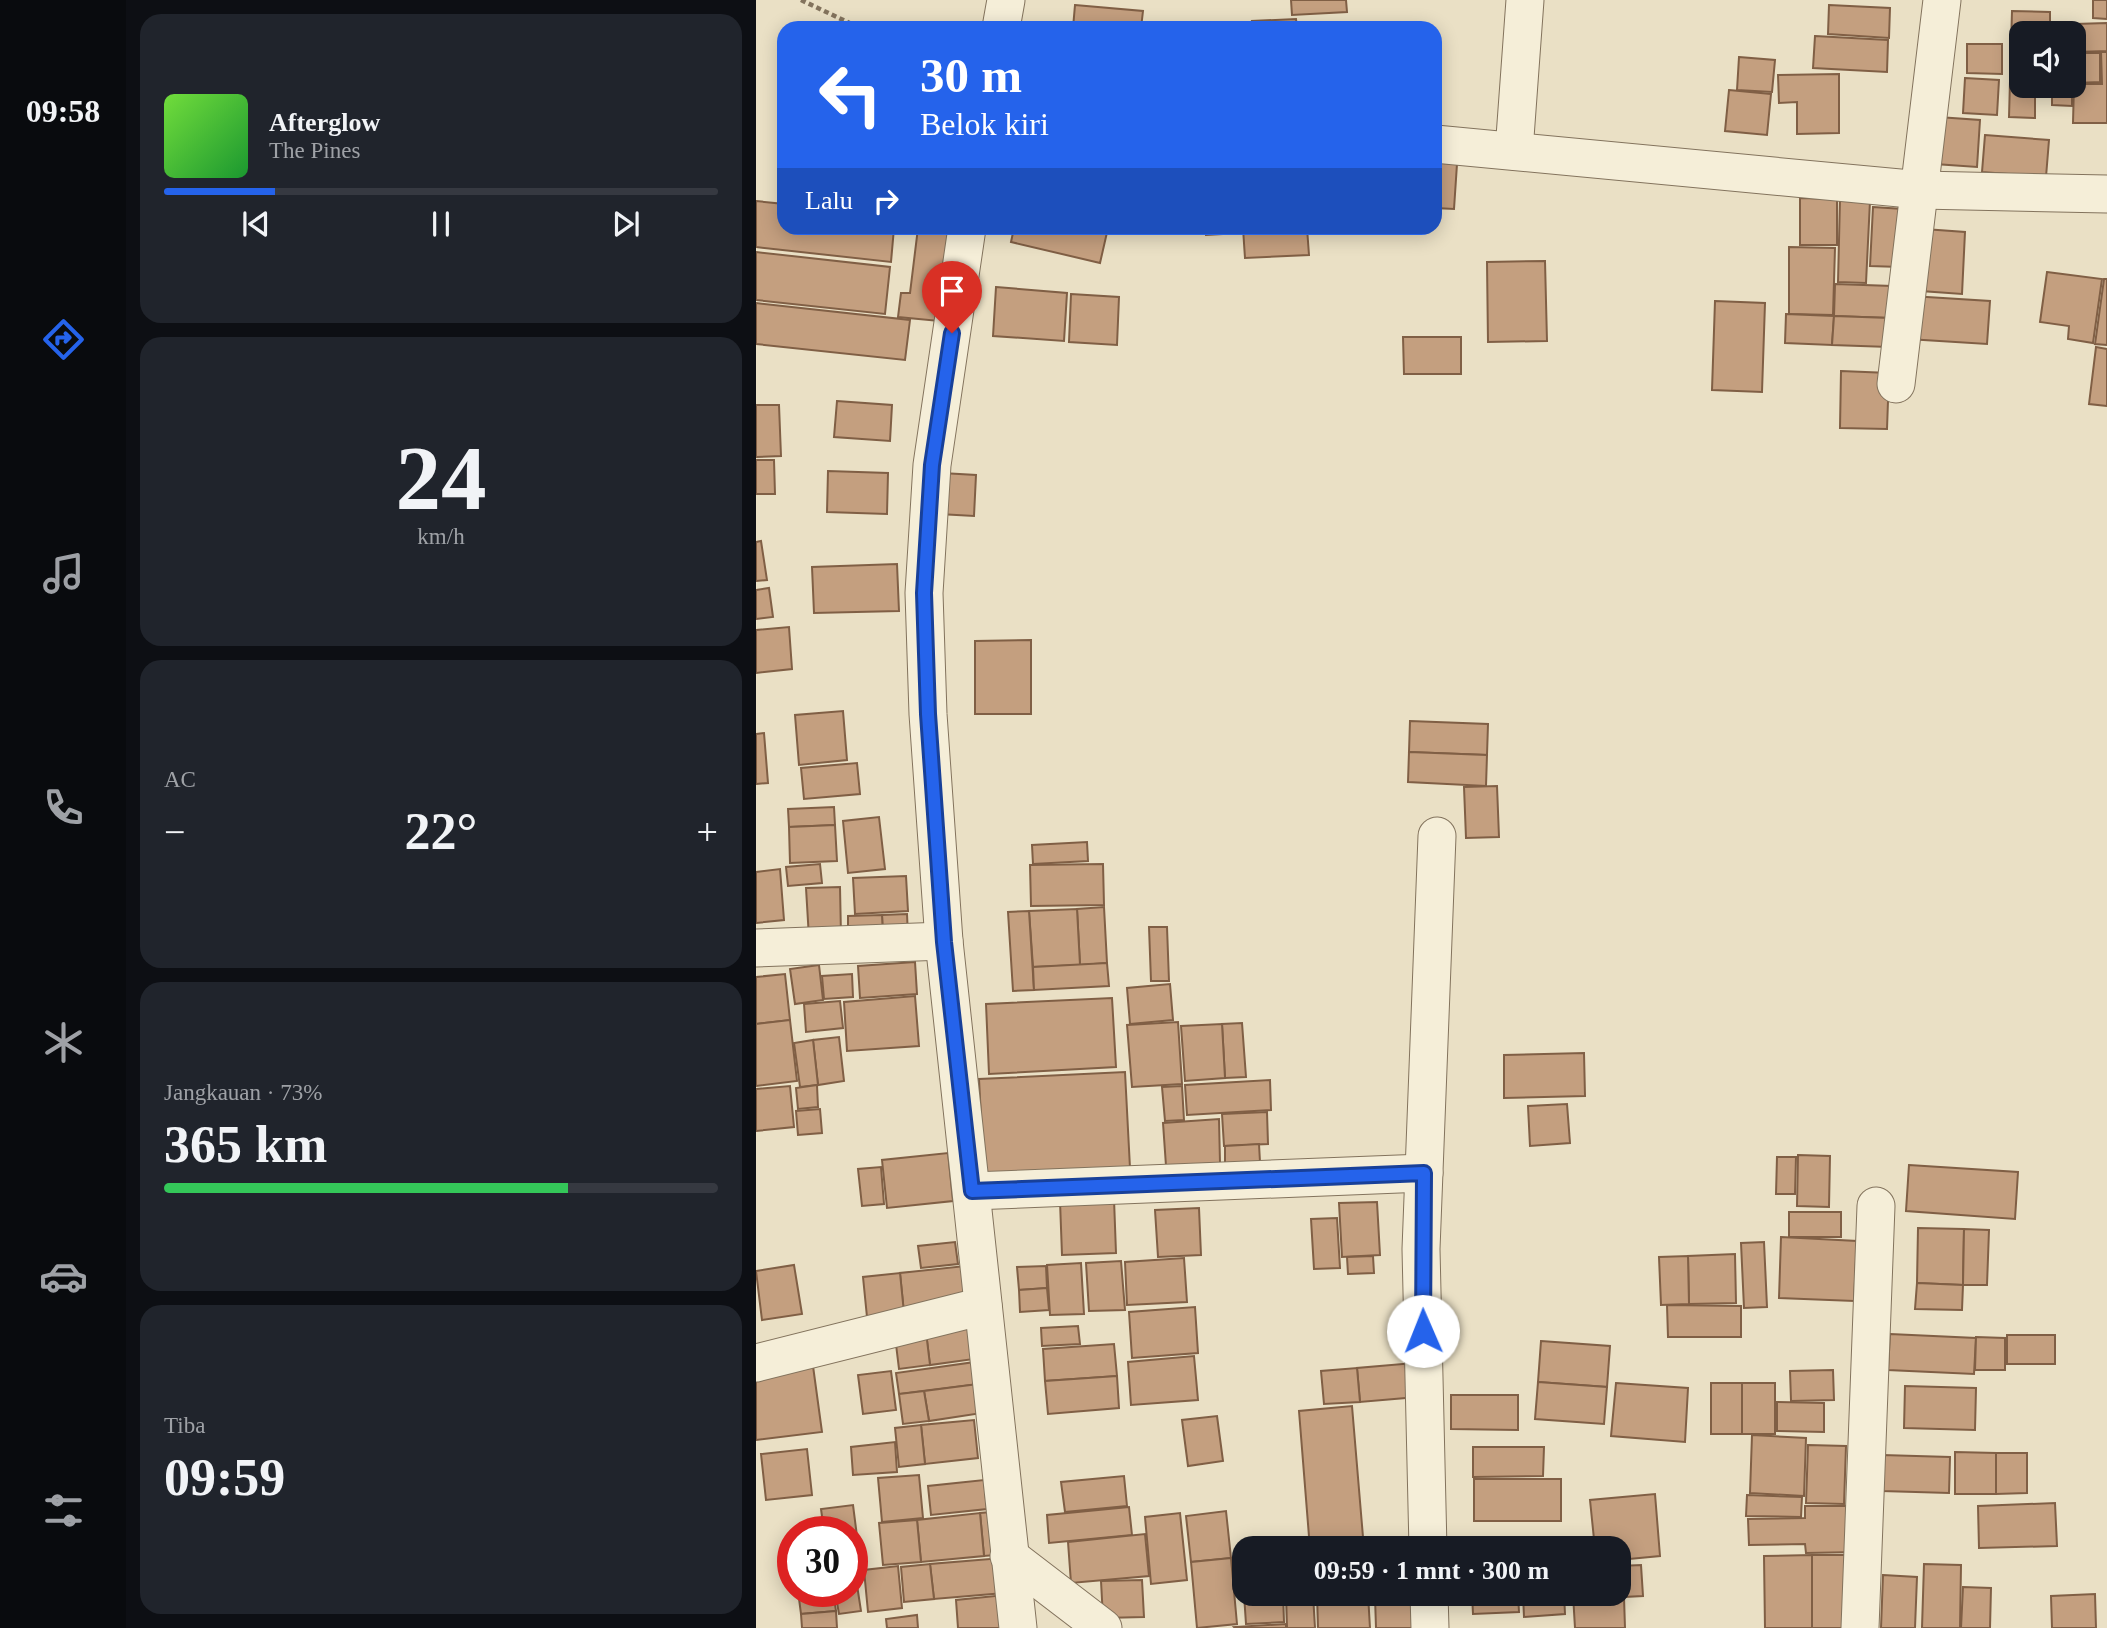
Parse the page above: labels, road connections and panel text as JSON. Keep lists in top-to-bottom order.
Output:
{
  "page": {
    "tabs": "09:58",
    "turn": ["30 m", "Belok kiri"],
    "song": ["Afterglow", "The Pines"],
    "then": "Lalu",
    "tile": [
      ["24", "km/h"],
      "AC",
      ["Jangkauan · 73%", "365 km"],
      ["Tiba", "09:59"]
    ],
    "heat": ["−", "22°", "+"],
    "limit": "30",
    "trip": "09:59 · 1 mnt · 300 m"
  }
}
